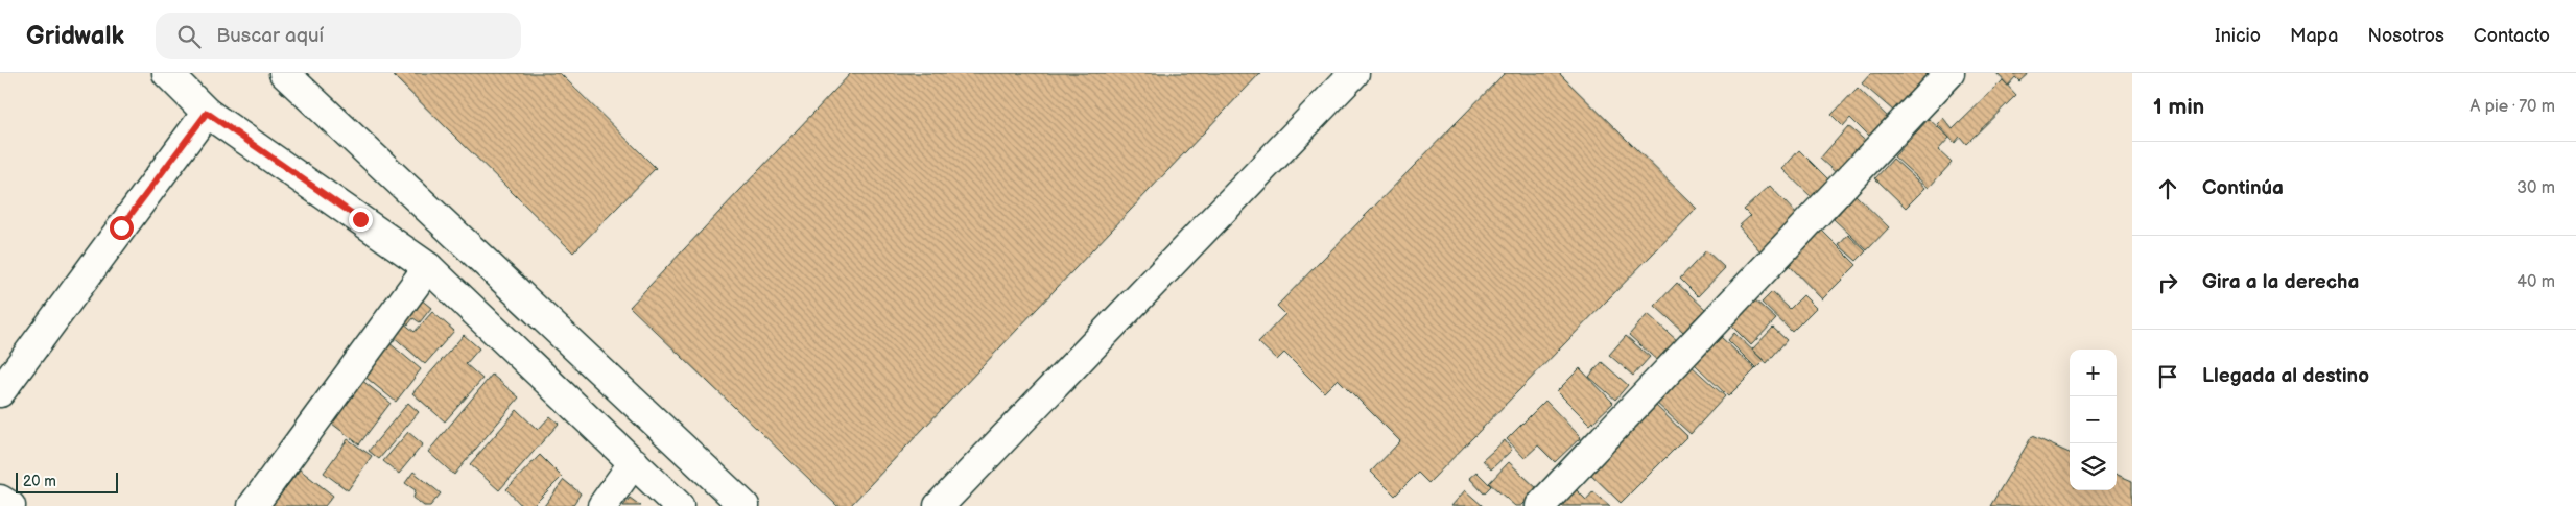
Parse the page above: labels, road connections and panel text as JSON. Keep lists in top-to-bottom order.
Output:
{
  "scale_bar": "20 m",
  "page": {
    "header": "Gridwalk",
    "search": "Buscar aquí",
    "nav": [
      "Inicio",
      "Mapa",
      "Nosotros",
      "Contacto"
    ],
    "heading": ["1 min", "A pie · 70 m"],
    "list": [
      ["Continúa", "30 m"],
      ["Gira a la derecha", "40 m"],
      "Llegada al destino"
    ],
    "map_buttons": ["+", "−"],
    "scale": "20 m"
  }
}
